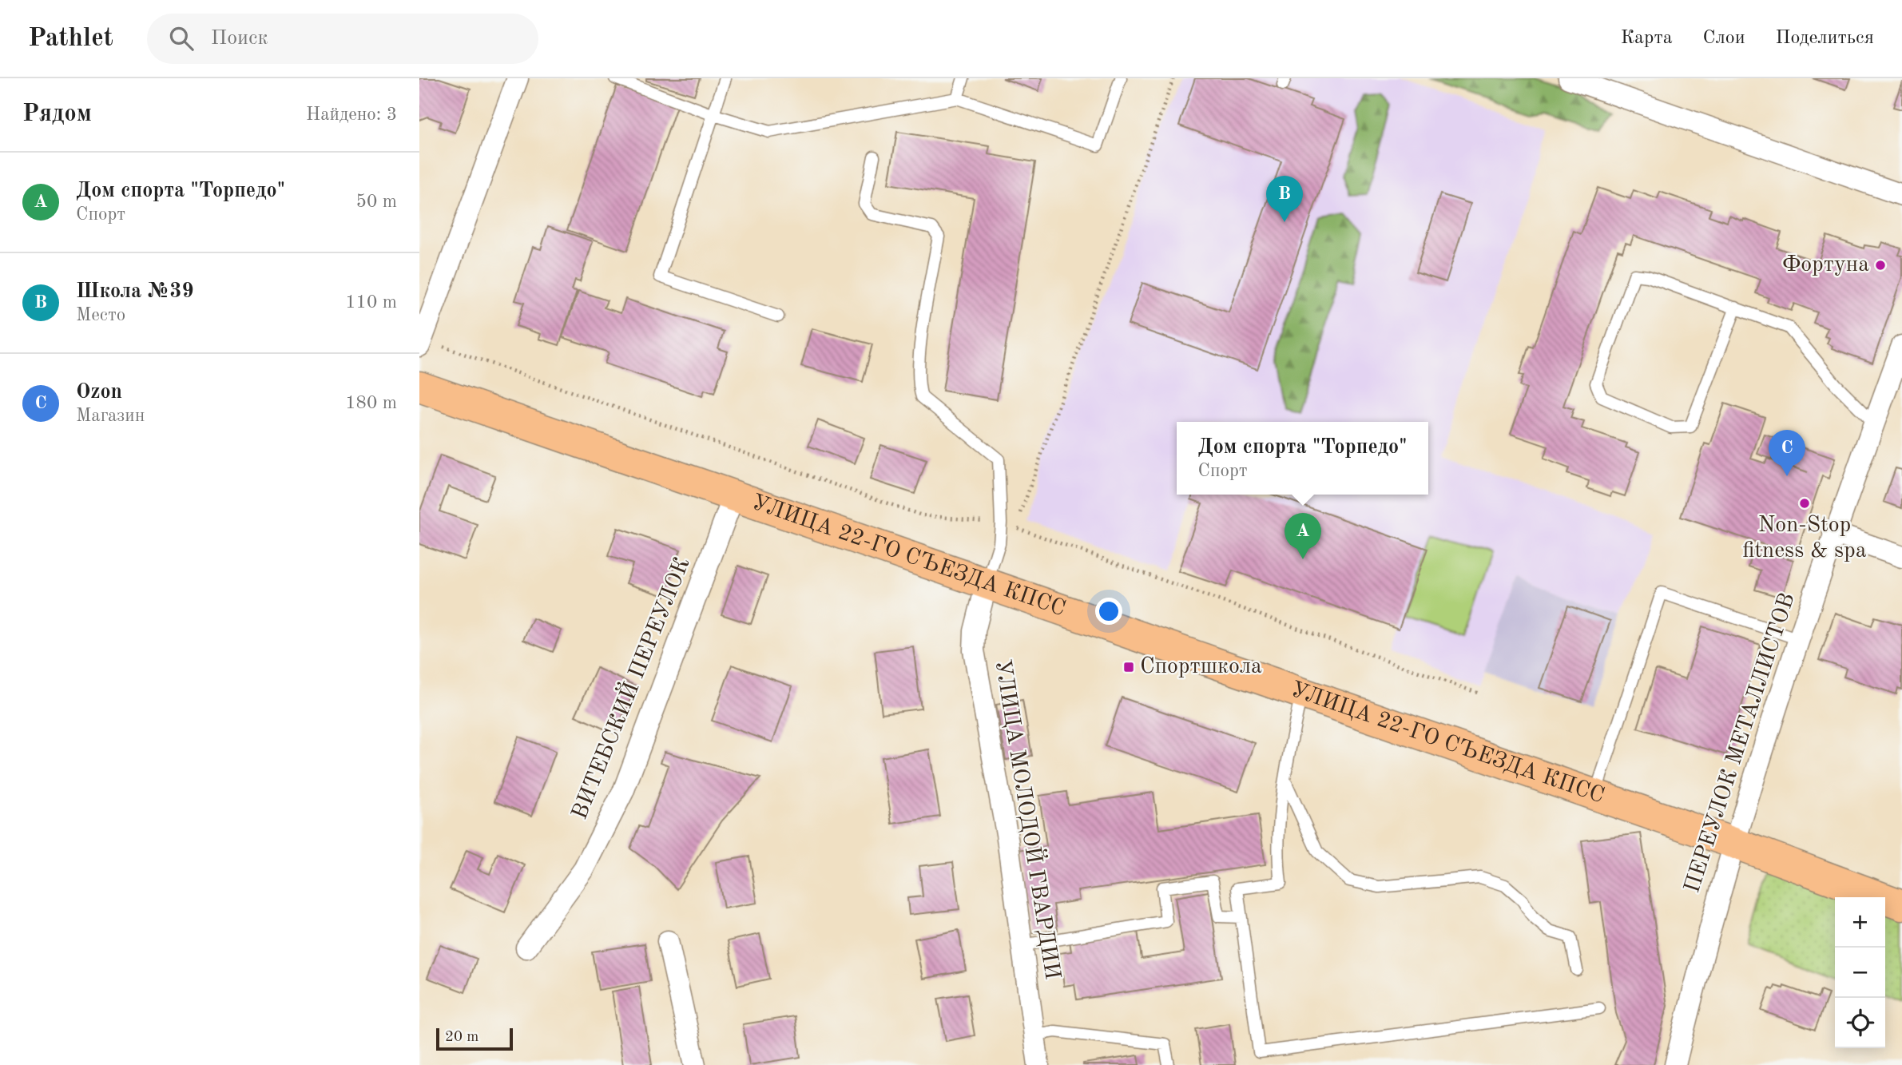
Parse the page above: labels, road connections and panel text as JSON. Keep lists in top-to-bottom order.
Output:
{
  "streets": {
    "main road": ["УЛИЦА 22-ГО СЪЕЗДА КПСС"],
    "street": ["ВИТЕБСКИЙ ПЕРЕУЛОК", "ПЕРЕУЛОК МЕТАЛЛИСТОВ", "УЛИЦА МОЛОДОЙ ГВАРДИИ"]
  },
  "crossings": [
    ["УЛИЦА 22-ГО СЪЕЗДА КПСС", "ВИТЕБСКИЙ ПЕРЕУЛОК"],
    ["УЛИЦА 22-ГО СЪЕЗДА КПСС", "ПЕРЕУЛОК МЕТАЛЛИСТОВ"],
    ["УЛИЦА 22-ГО СЪЕЗДА КПСС", "УЛИЦА МОЛОДОЙ ГВАРДИИ"]
  ],
  "places": {
    "other": ["Фортуна", "Non-Stop fitness & spa"],
    "transit": ["Спортшкола"]
  },
  "scale_bar": "20 m",
  "page": {
    "header": "Pathlet",
    "search": "Поиск",
    "nav": ["Карта", "Слои", "Поделиться"],
    "heading": ["Рядом", "Найдено: 3"],
    "list": [
      {
        "mark": "A",
        "name": "Дом спорта \"Торпедо\"",
        "note": "Спорт",
        "value": "50 m"
      },
      {
        "mark": "B",
        "name": "Школа №39",
        "note": "Место",
        "value": "110 m"
      },
      {
        "mark": "C",
        "name": "Ozon",
        "note": "Магазин",
        "value": "180 m"
      }
    ],
    "pins": ["B", "C", "A"],
    "popup": ["Дом спорта \"Торпедо\"", "Спорт"],
    "map_buttons": ["+", "−"],
    "scale": "20 m"
  }
}
